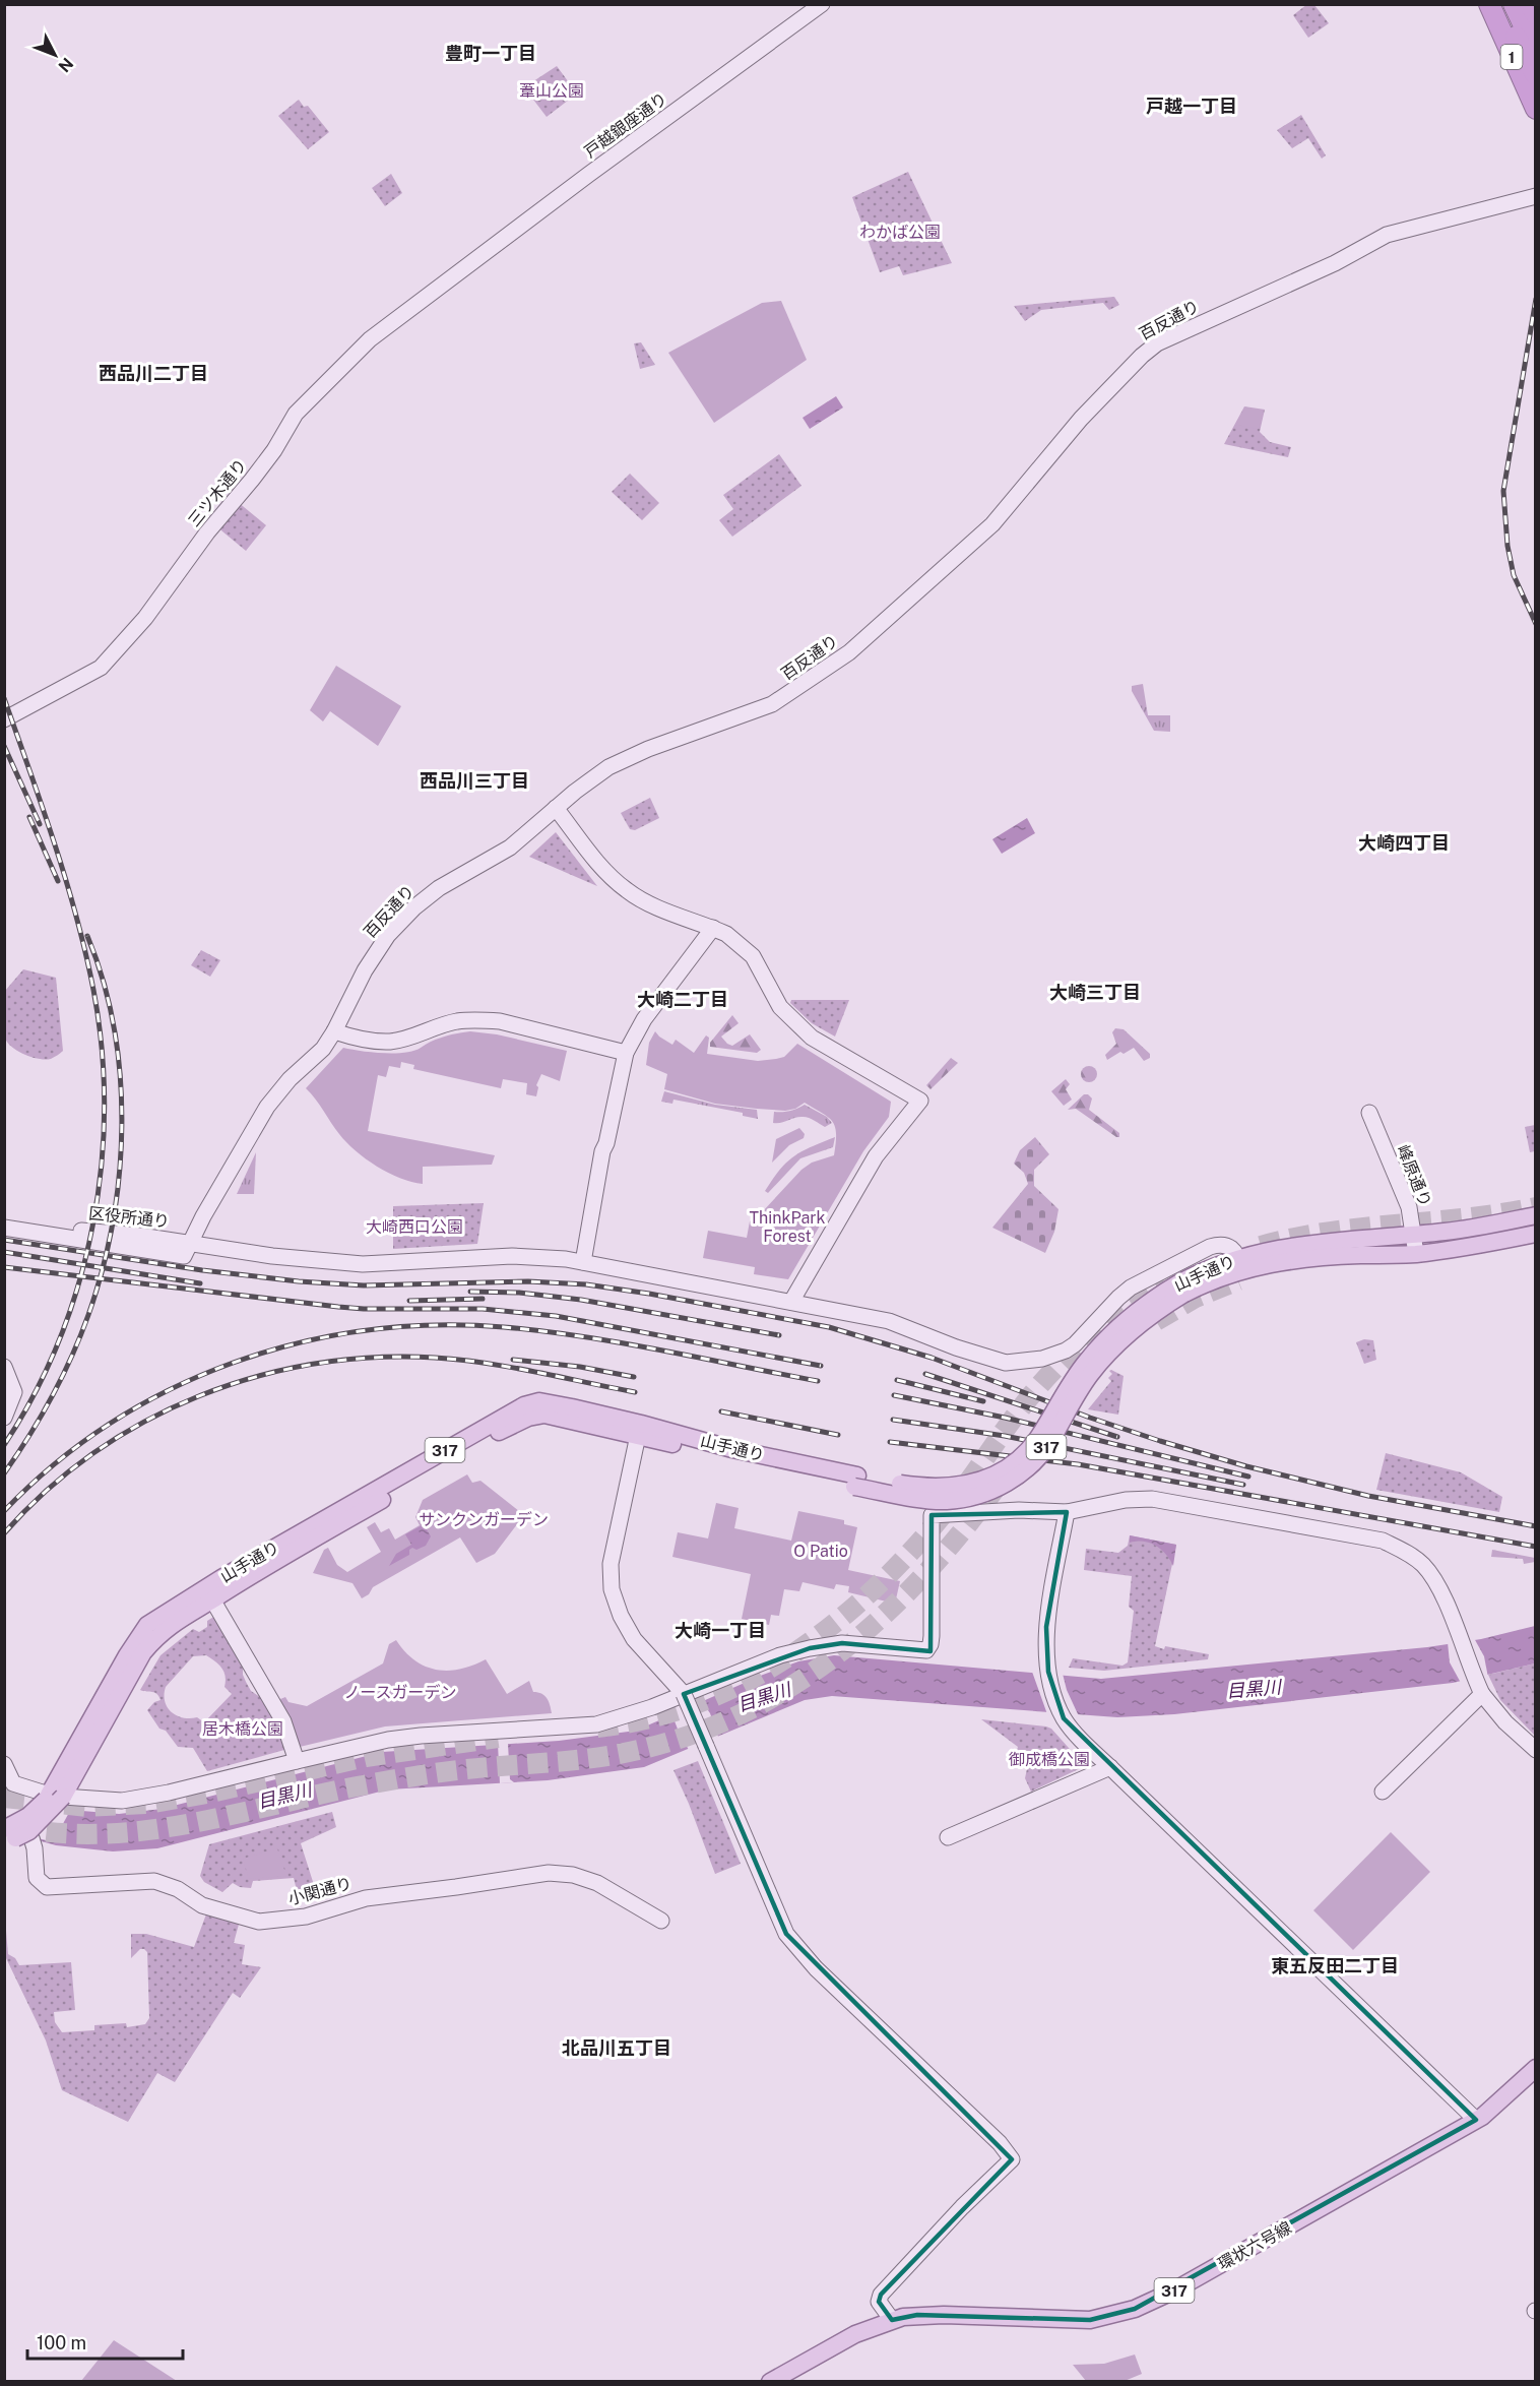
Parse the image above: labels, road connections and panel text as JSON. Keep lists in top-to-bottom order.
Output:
{
  "streets": {
    "highway": ["1"],
    "main road": ["山手通り", "317", "環状六号線"],
    "street": [
      "戸越銀座通り",
      "百反通り",
      "三ツ木通り",
      "峰原通り",
      "区役所通り",
      "小関通り"
    ]
  },
  "crossings": [
    ["戸越銀座通り", "三ツ木通り"],
    ["百反通り", "区役所通り"],
    ["峰原通り", "山手通り"],
    ["区役所通り", "山手通り"],
    ["山手通り", "小関通り"]
  ],
  "districts": [
    "豊町一丁目",
    "戸越一丁目",
    "西品川二丁目",
    "西品川三丁目",
    "大崎四丁目",
    "大崎三丁目",
    "大崎二丁目",
    "大崎一丁目",
    "東五反田二丁目",
    "北品川五丁目"
  ],
  "water": ["目黒川"],
  "parks": [
    "葦山公園",
    "わかば公園",
    "ThinkPark Forest",
    "大崎西口公園",
    "サンクンガーデン",
    "O Patio",
    "ノースガーデン",
    "居木橋公園",
    "御成橋公園"
  ],
  "scale_bar": "100 m",
  "north": "bottom right"
}
